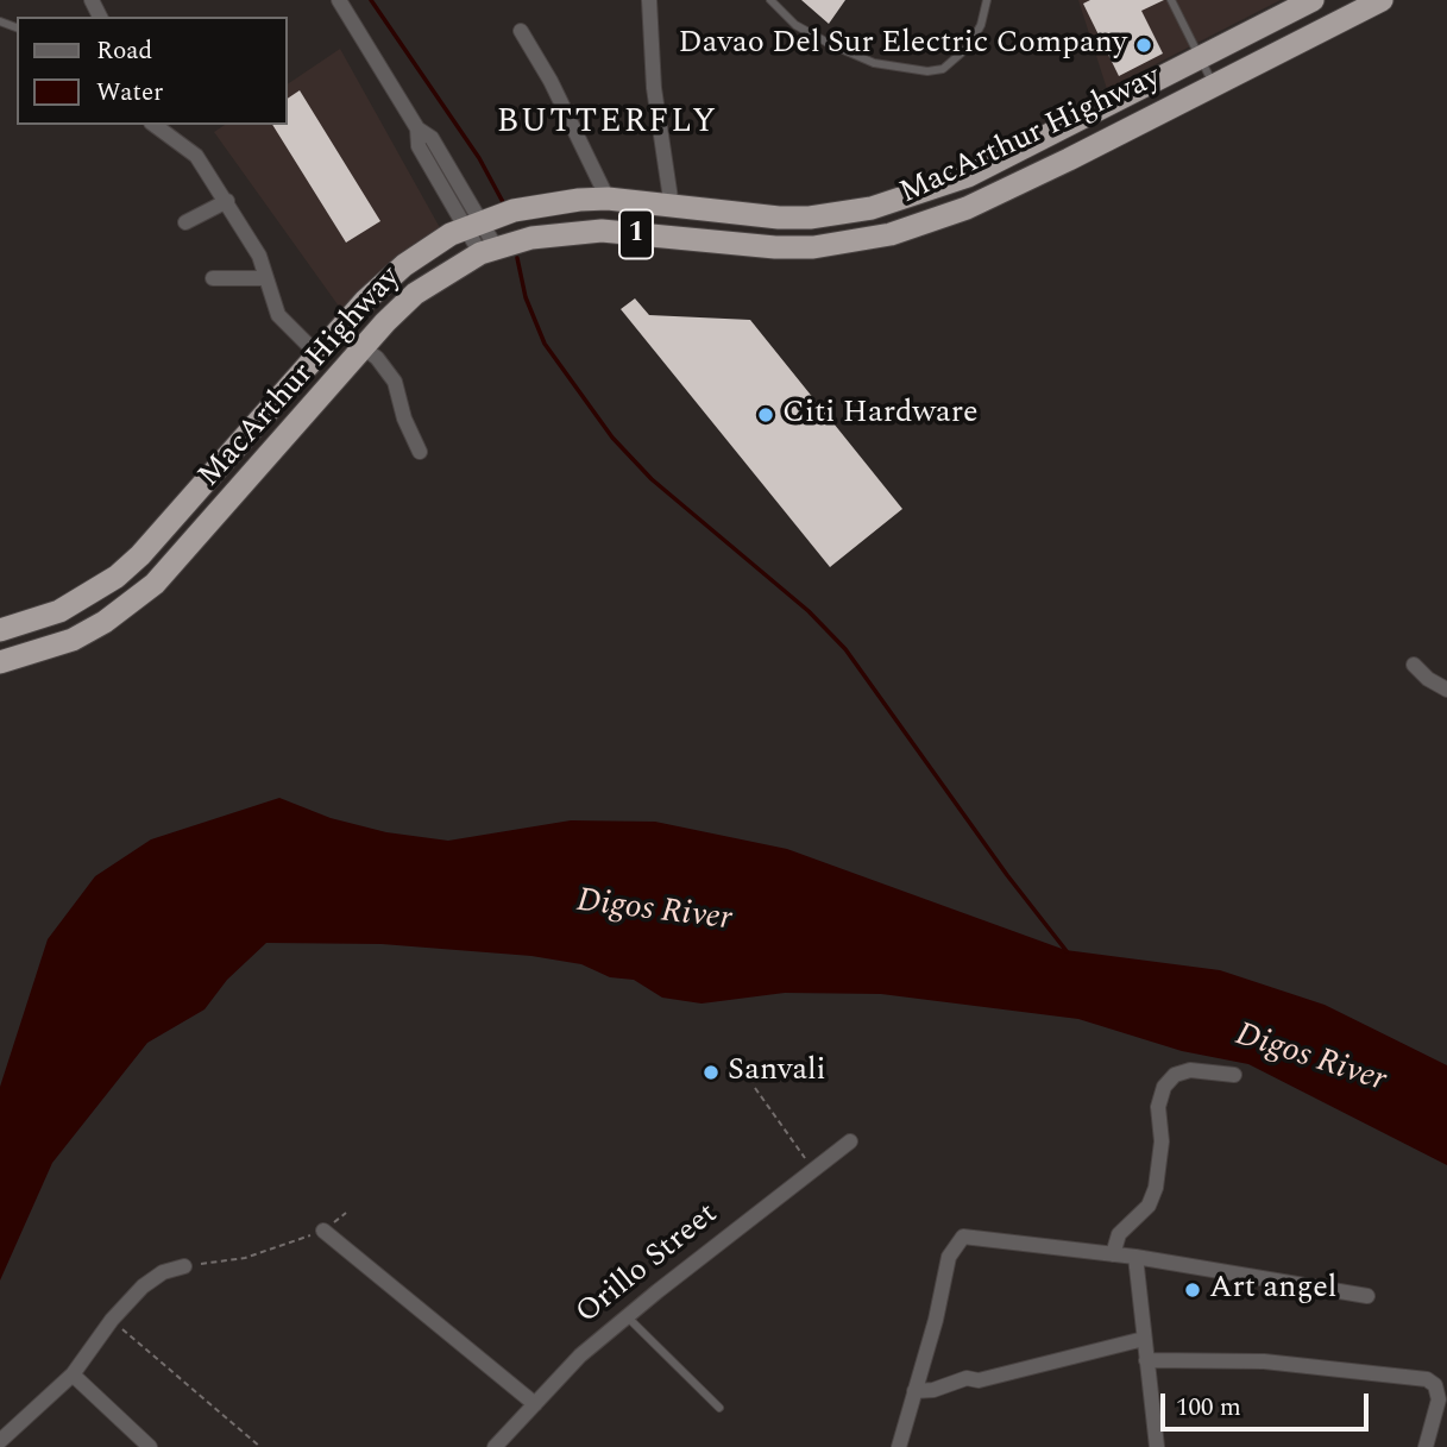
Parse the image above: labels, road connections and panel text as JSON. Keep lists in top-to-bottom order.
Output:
{
  "streets": {
    "highway": ["MacArthur Highway", "1"],
    "street": ["Orillo Street"]
  },
  "districts": ["BUTTERFLY"],
  "water": ["Digos River"],
  "places": [
    "Davao Del Sur Electric Company",
    "Citi Hardware",
    "Sanvali",
    "Art angel"
  ],
  "legend": ["Road", "Water"],
  "scale_bar": "100 m"
}
